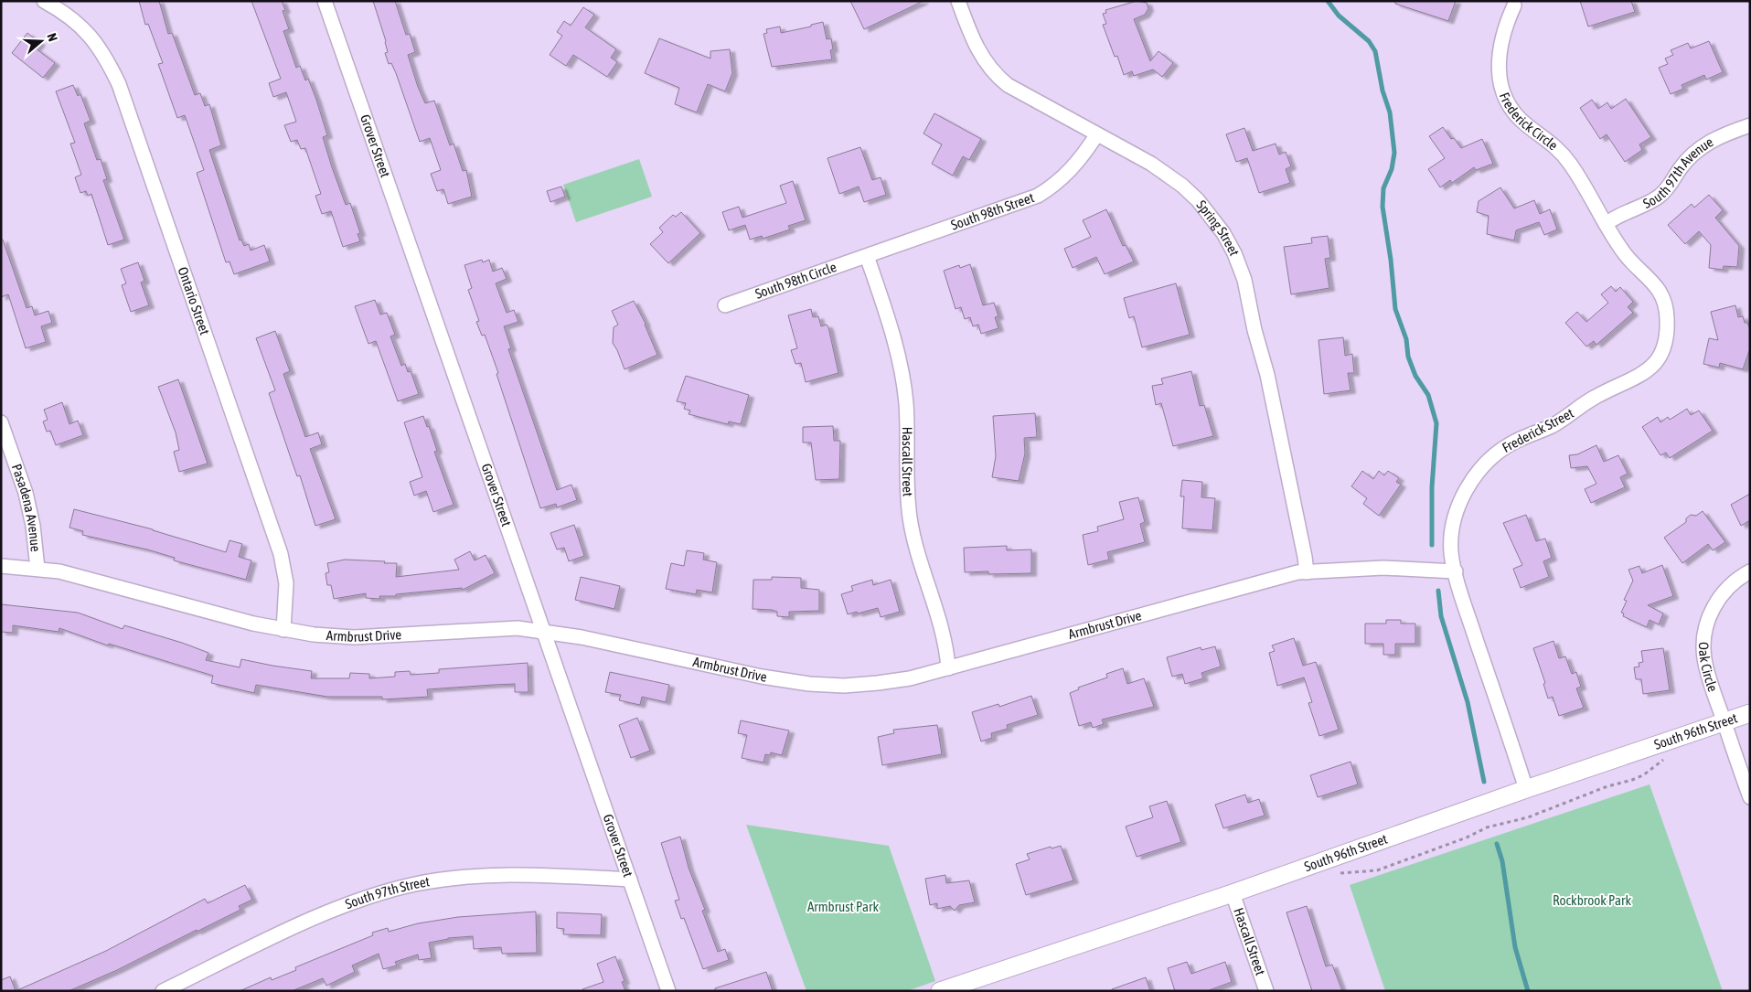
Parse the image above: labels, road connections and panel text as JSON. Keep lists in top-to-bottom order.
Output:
{
  "streets": {
    "street": [
      "Frederick Circle",
      "Grover Street",
      "South 97th Avenue",
      "South 98th Street",
      "Spring Street",
      "South 98th Circle",
      "Ontario Street",
      "Frederick Street",
      "Hascall Street",
      "Pasadena Avenue",
      "Armbrust Drive",
      "Oak Circle",
      "South 96th Street",
      "South 97th Street"
    ]
  },
  "crossings": [
    ["Frederick Circle", "South 97th Avenue"],
    ["Frederick Circle", "Frederick Street"],
    ["Grover Street", "Armbrust Drive"],
    ["Grover Street", "South 97th Street"],
    ["South 97th Avenue", "Frederick Street"],
    ["South 98th Street", "Spring Street"],
    ["South 98th Street", "South 98th Circle"],
    ["South 98th Street", "Hascall Street"],
    ["Spring Street", "Armbrust Drive"],
    ["South 98th Circle", "Hascall Street"],
    ["Ontario Street", "Armbrust Drive"],
    ["Frederick Street", "Armbrust Drive"],
    ["Frederick Street", "South 96th Street"],
    ["Hascall Street", "Armbrust Drive"],
    ["Hascall Street", "South 96th Street"],
    ["Pasadena Avenue", "Armbrust Drive"],
    ["Oak Circle", "South 96th Street"]
  ],
  "parks": ["Rockbrook Park", "Armbrust Park"],
  "north": "right"
}
